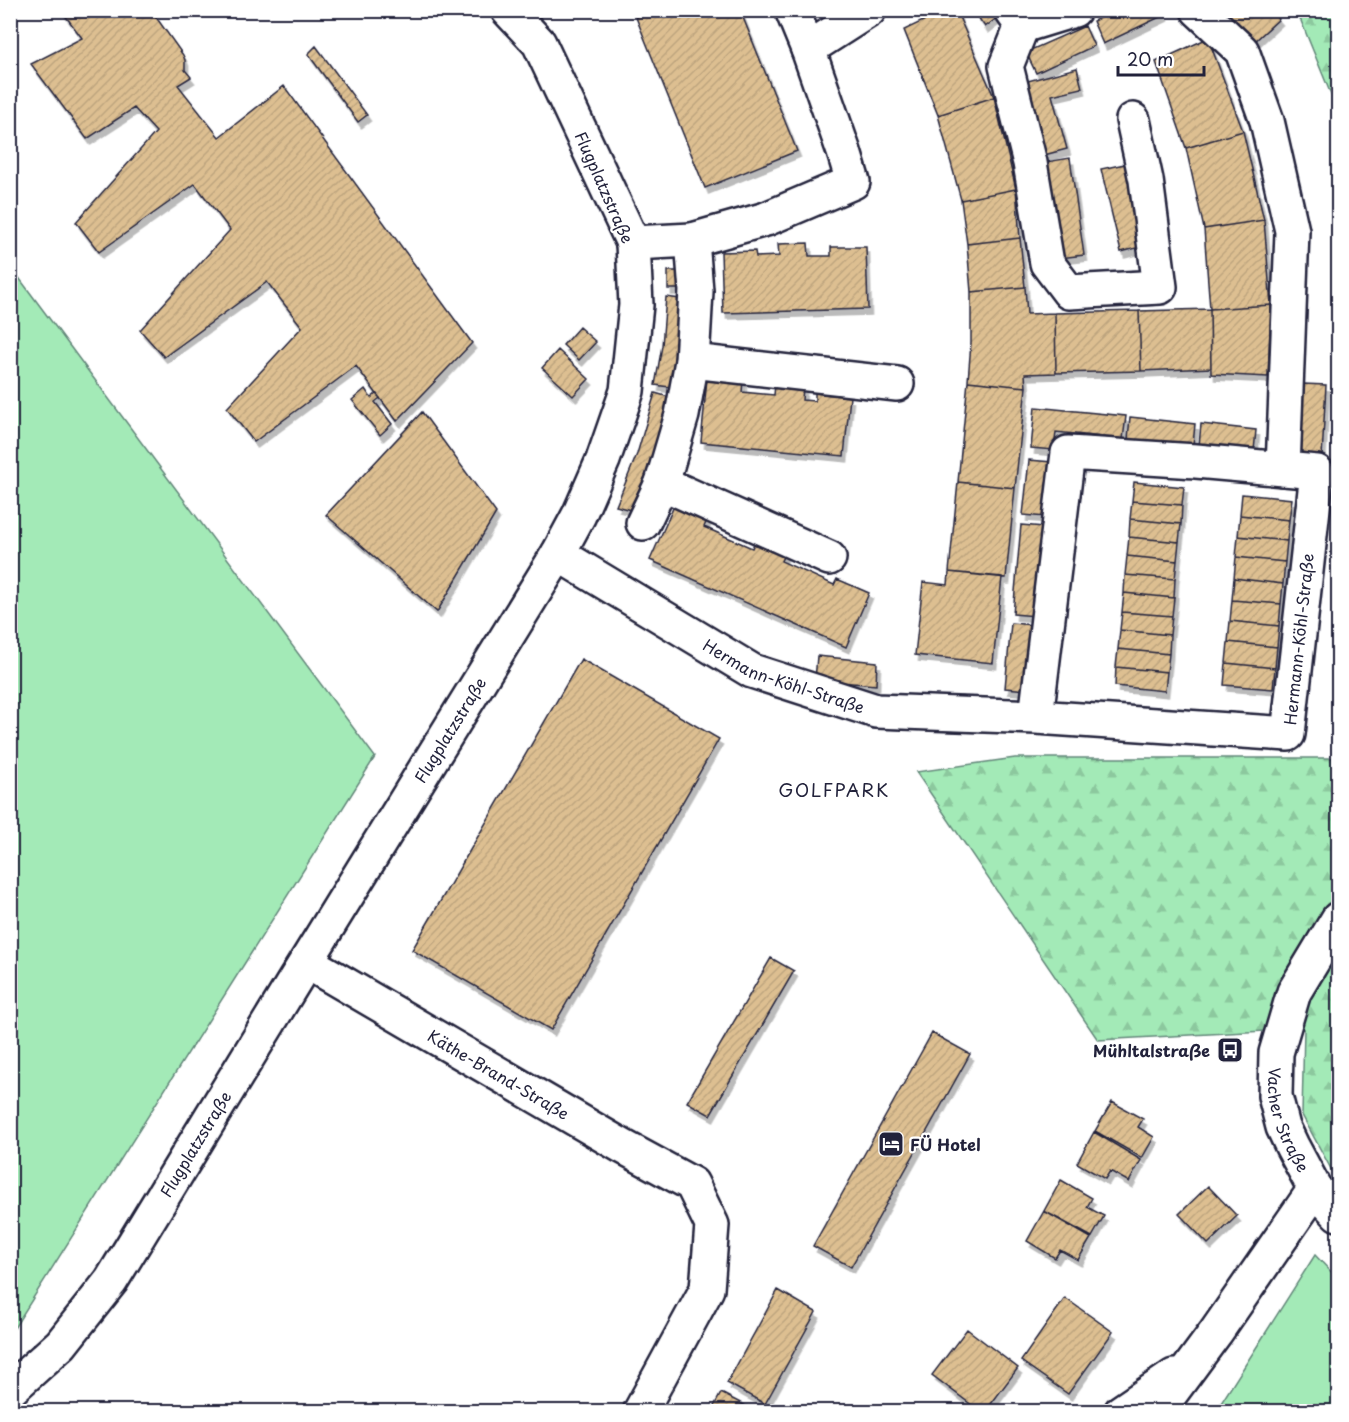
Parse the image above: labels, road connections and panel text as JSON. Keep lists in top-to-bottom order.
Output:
{
  "streets": {
    "street": [
      "Flugplatzstraße",
      "Hermann-Köhl-Straße",
      "Käthe-Brand-Straße",
      "Vacher Straße"
    ]
  },
  "crossings": [
    ["Flugplatzstraße", "Hermann-Köhl-Straße"],
    ["Flugplatzstraße", "Käthe-Brand-Straße"]
  ],
  "districts": ["GOLFPARK"],
  "places": {
    "bus stop": ["Mühltalstraße"],
    "hotel": ["FÜ Hotel"]
  },
  "scale_bar": "20 m"
}
